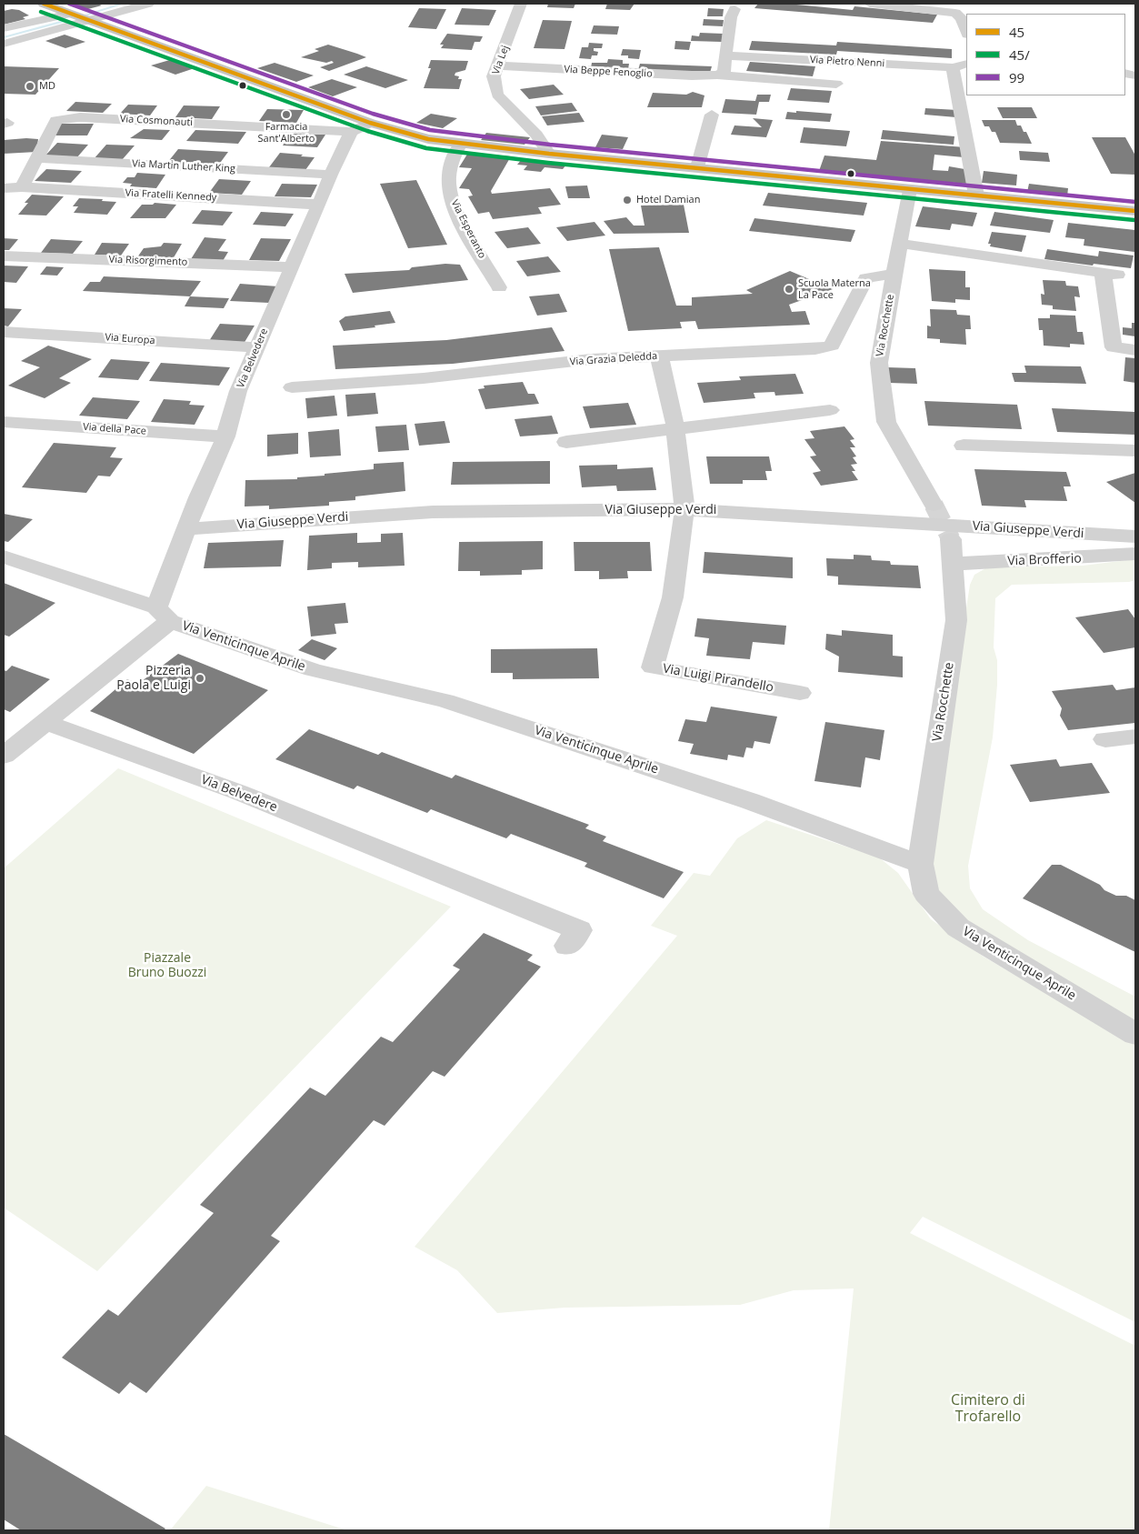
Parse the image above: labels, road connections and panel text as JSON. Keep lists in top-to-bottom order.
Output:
{
  "streets": {
    "street": [
      "Via Lej",
      "Via Pietro Nenni",
      "Via Beppe Fenoglio",
      "Via Cosmonauti",
      "Via Martin Luther King",
      "Via Fratelli Kennedy",
      "Via Esperanto",
      "Via Risorgimento",
      "Via Rocchette",
      "Via Europa",
      "Via Belvedere",
      "Via Grazia Deledda",
      "Via della Pace",
      "Via Giuseppe Verdi",
      "Via Brofferio",
      "Via Venticinque Aprile",
      "Via Luigi Pirandello"
    ]
  },
  "crossings": [
    ["Via Lej", "Via Beppe Fenoglio"],
    ["Via Cosmonauti", "Via Martin Luther King"],
    ["Via Cosmonauti", "Via Fratelli Kennedy"],
    ["Via Cosmonauti", "Via Belvedere"],
    ["Via Martin Luther King", "Via Belvedere"],
    ["Via Fratelli Kennedy", "Via Belvedere"],
    ["Via Risorgimento", "Via Belvedere"],
    ["Via Rocchette", "Via Grazia Deledda"],
    ["Via Rocchette", "Via Brofferio"],
    ["Via Rocchette", "Via Venticinque Aprile"],
    ["Via Europa", "Via Belvedere"],
    ["Via Belvedere", "Via della Pace"],
    ["Via Belvedere", "Via Giuseppe Verdi"],
    ["Via Belvedere", "Via Venticinque Aprile"],
    ["Via Grazia Deledda", "Via Luigi Pirandello"],
    ["Via Giuseppe Verdi", "Via Luigi Pirandello"]
  ],
  "parks": ["Piazzale Bruno Buozzi", "Cimitero di Trofarello"],
  "places": [
    "MD",
    "Farmacia Sant'Alberto",
    "Hotel Damian",
    "Scuola Materna La Pace",
    "Pizzeria Paola e Luigi"
  ],
  "lines": ["transit line 45", "transit line 99", "transit line 45/"],
  "legend": ["45", "45/", "99"]
}
